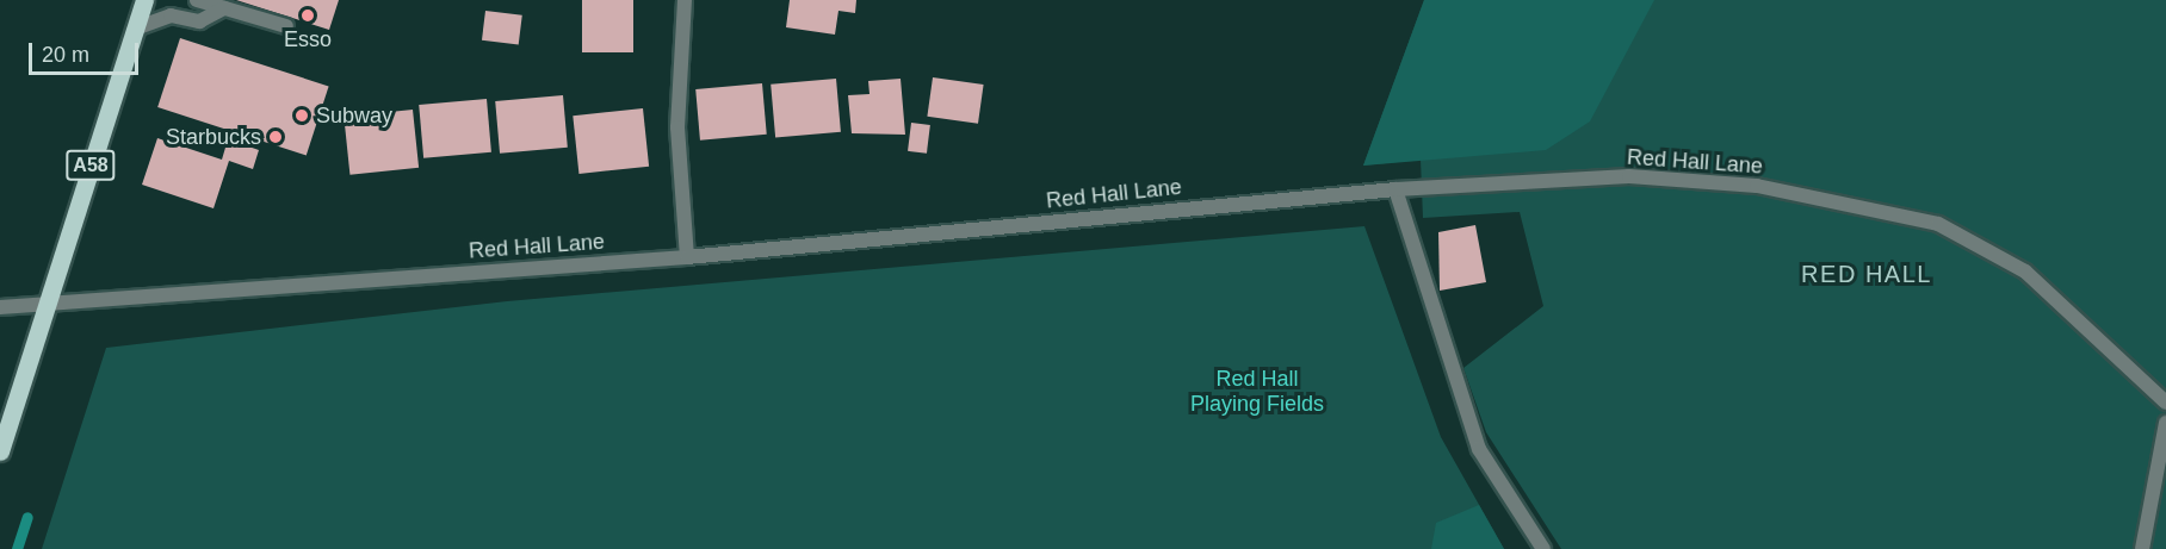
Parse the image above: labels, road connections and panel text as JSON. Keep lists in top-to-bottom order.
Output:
{
  "streets": {
    "main road": ["A58"],
    "street": ["Red Hall Lane"]
  },
  "crossings": [
    ["Red Hall Lane", "A58"]
  ],
  "districts": ["RED HALL"],
  "parks": ["Red Hall Playing Fields"],
  "places": ["Esso", "Subway", "Starbucks"],
  "scale_bar": "20 m"
}
